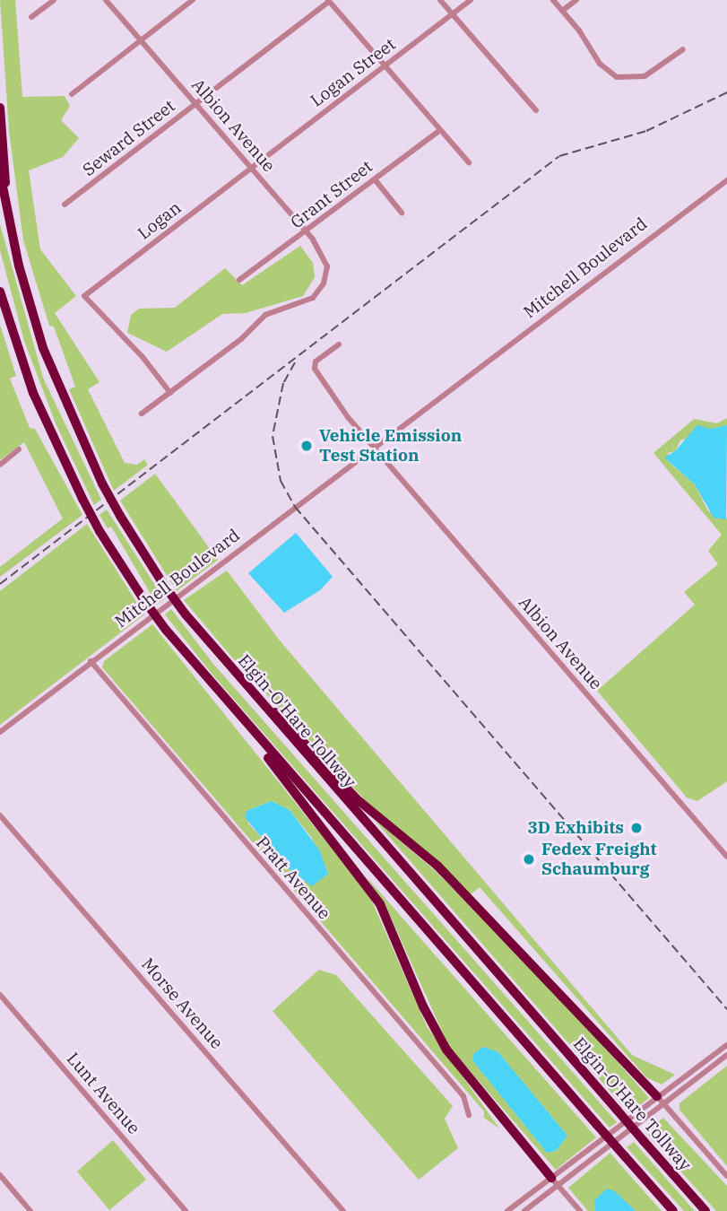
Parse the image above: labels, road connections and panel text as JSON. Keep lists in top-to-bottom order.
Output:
{
  "streets": {
    "highway": ["Elgin-O'Hare Tollway"],
    "street": [
      "Logan Street",
      "Albion Avenue",
      "Seward Street",
      "Grant Street",
      "Logan",
      "Mitchell Boulevard",
      "Pratt Avenue",
      "Morse Avenue",
      "Lunt Avenue"
    ]
  },
  "crossings": [
    ["Logan Street", "Albion Avenue"],
    ["Logan Street", "Logan"],
    ["Albion Avenue", "Seward Street"],
    ["Albion Avenue", "Grant Street"],
    ["Albion Avenue", "Logan"],
    ["Albion Avenue", "Mitchell Boulevard"],
    ["Mitchell Boulevard", "Pratt Avenue"]
  ],
  "places": ["Vehicle Emission Test Station", "3D Exhibits", "Fedex Freight Schaumburg"]
}
